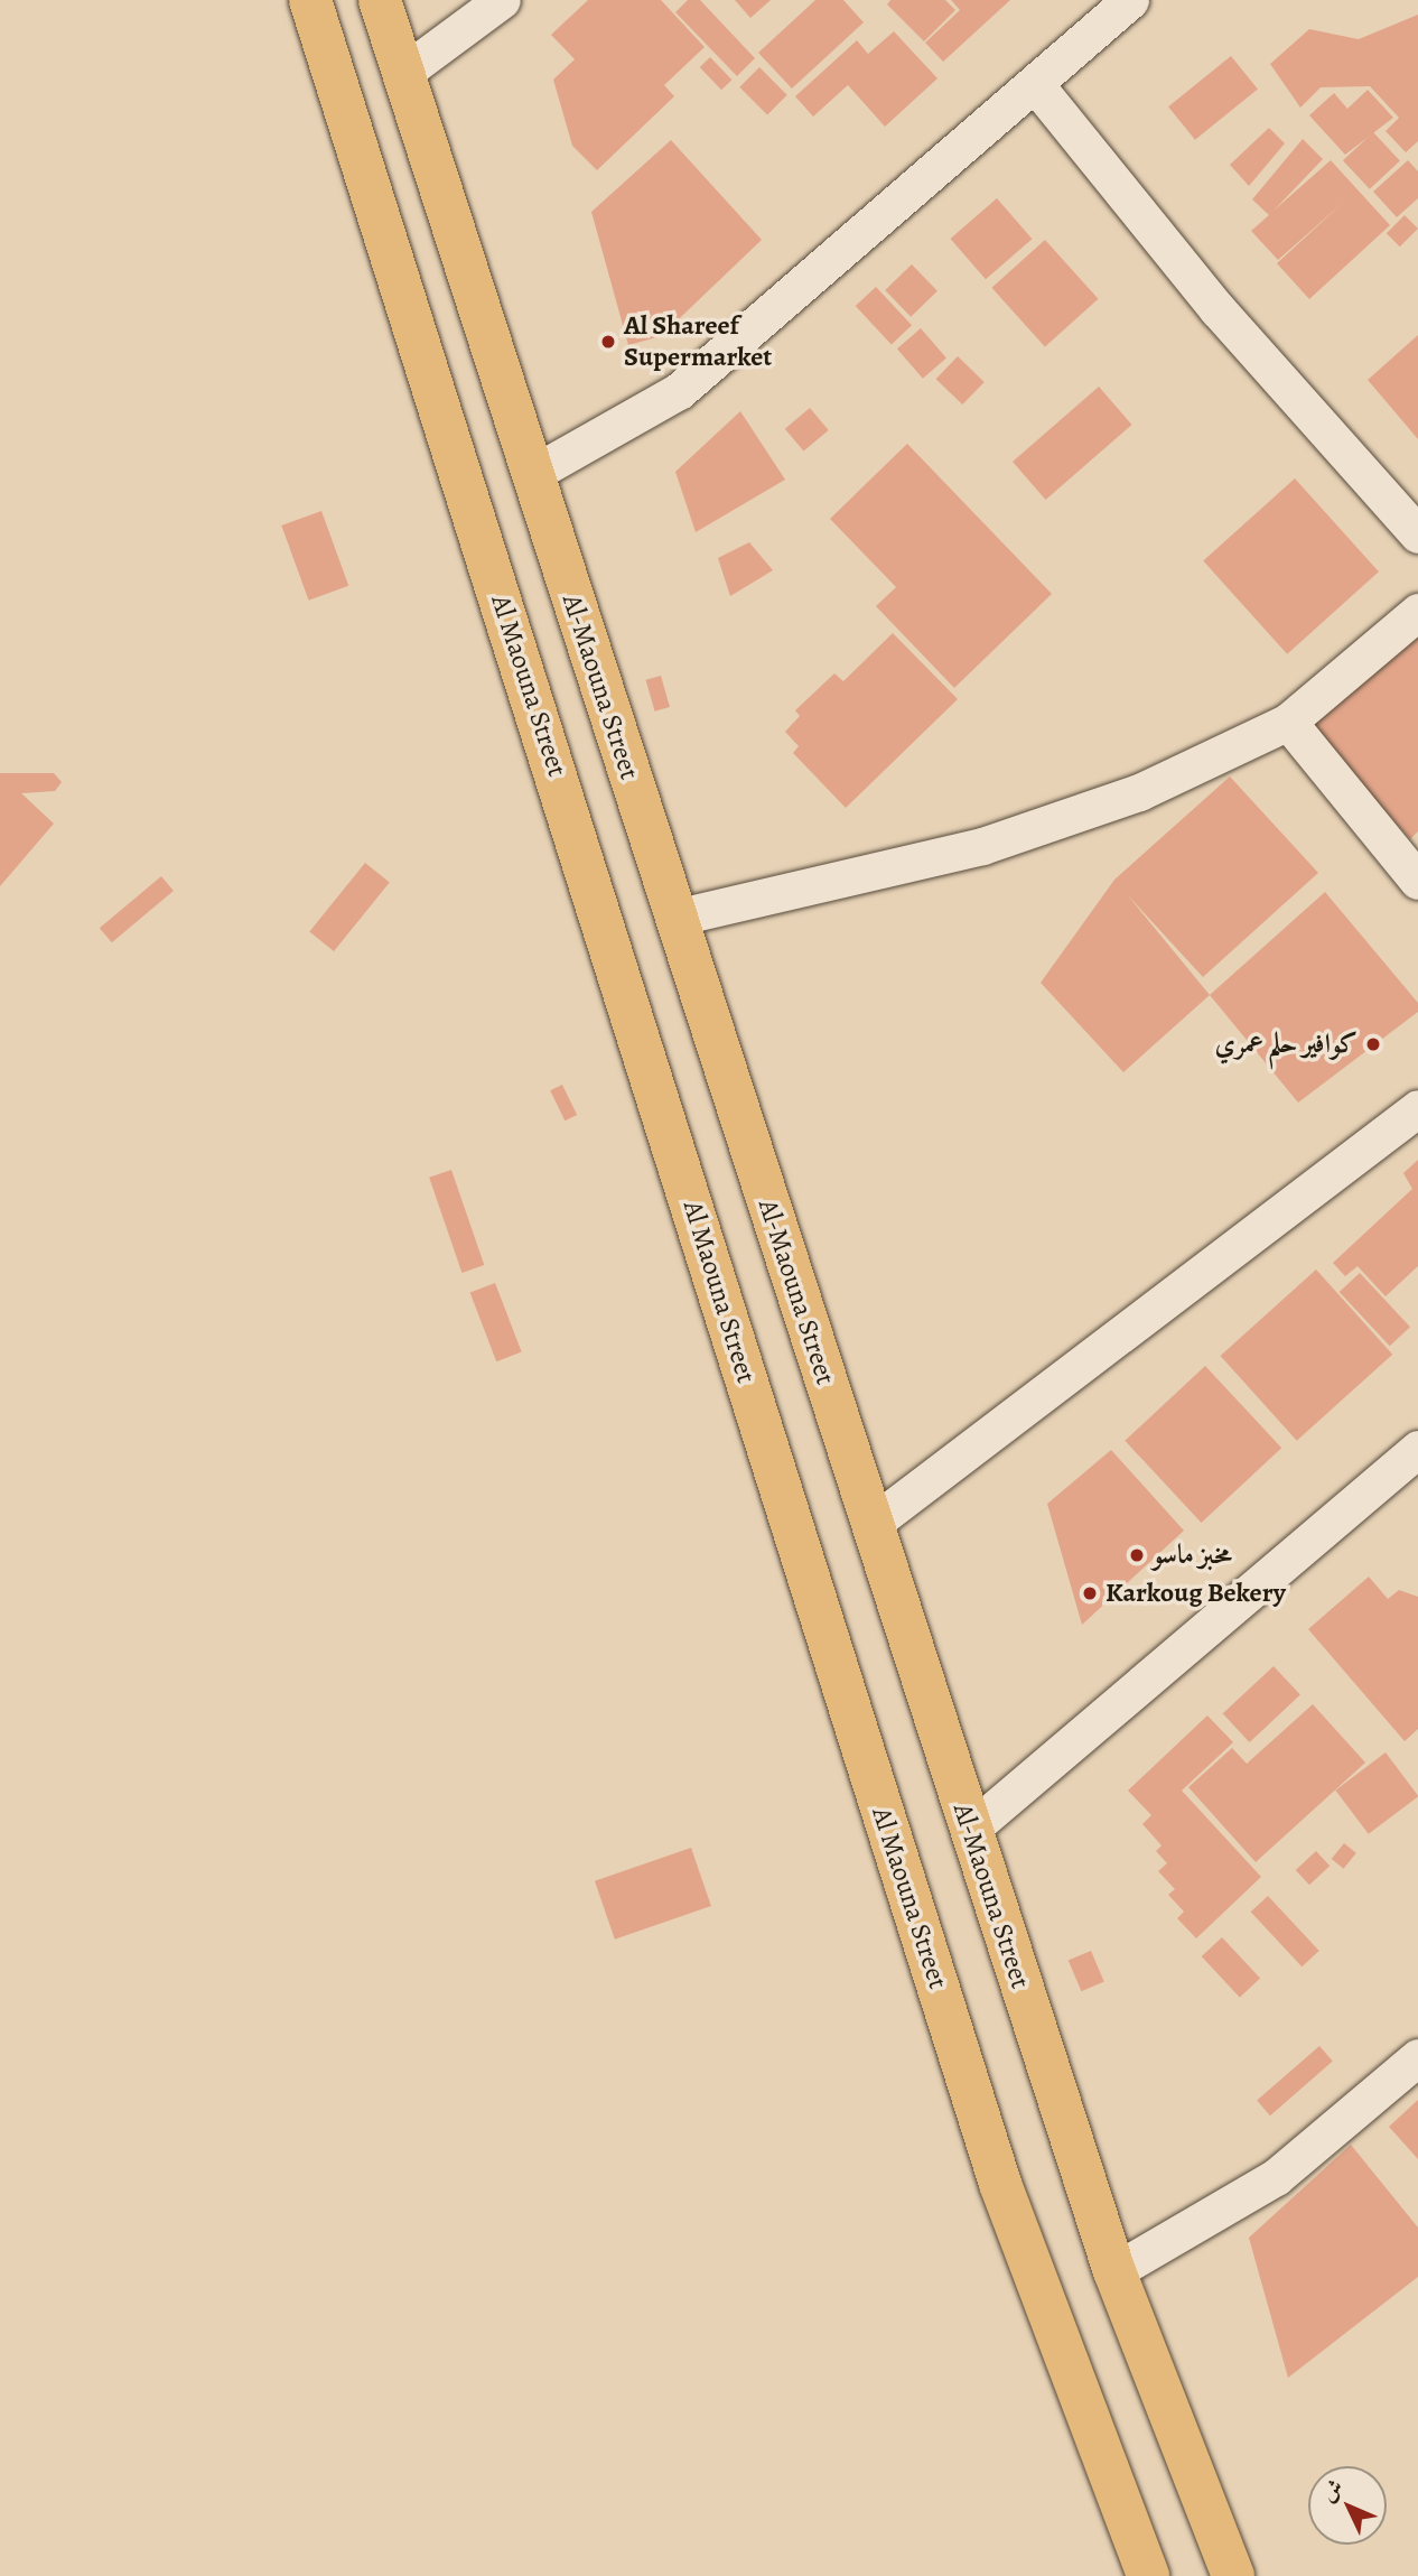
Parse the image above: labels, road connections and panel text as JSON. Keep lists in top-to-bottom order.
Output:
{
  "streets": {
    "highway": ["Al Maouna Street", "Al-Maouna Street"]
  },
  "places": [
    "Al Shareef Supermarket",
    "كوافير حلم عمري",
    "مخبز ماسو",
    "Karkoug Bekery"
  ],
  "north": "top left"
}
